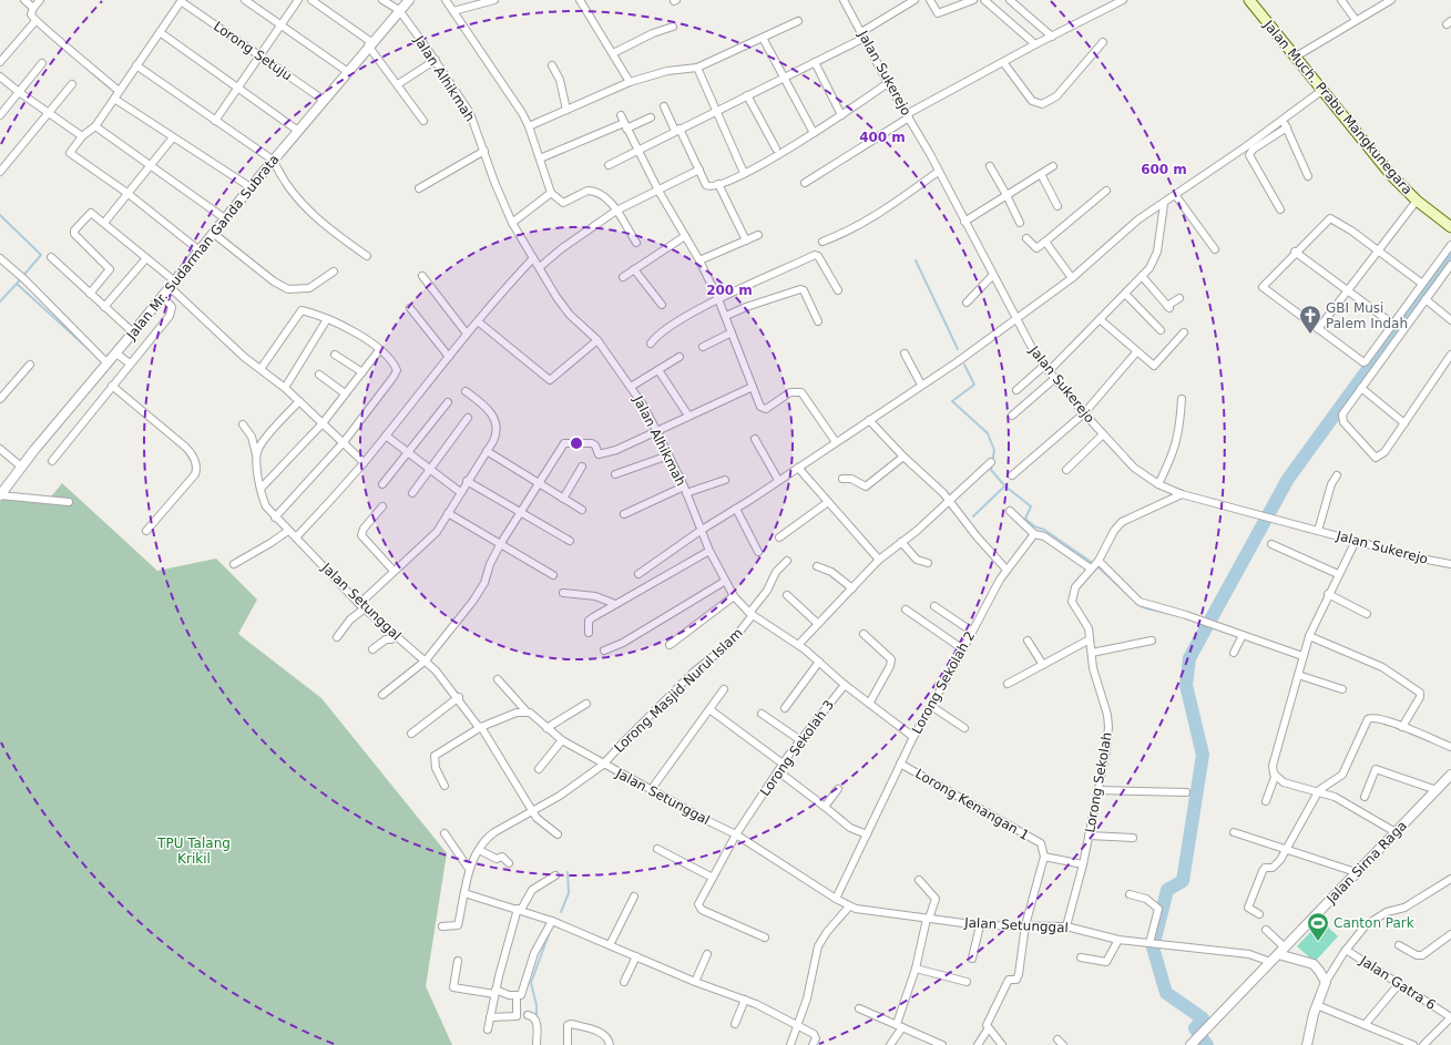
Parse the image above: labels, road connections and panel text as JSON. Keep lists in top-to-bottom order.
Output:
{
  "streets": {
    "main road": ["Jalan Much. Prabu Mangkunegara"],
    "street": [
      "Lorong Setuju",
      "Jalan Sukerejo",
      "Jalan Alhikmah",
      "Jalan Mr. Sudarman Ganda Subrata",
      "Jalan Setunggal",
      "Lorong Sekolah 2",
      "Lorong Masjid Nurul Islam",
      "Lorong Sekolah 3",
      "Lorong Sekolah",
      "Lorong Kenangan 1",
      "Jalan Sirna Raga",
      "Jalan Gatra 6"
    ]
  },
  "crossings": [
    ["Lorong Setuju", "Jalan Mr. Sudarman Ganda Subrata"],
    ["Jalan Sukerejo", "Lorong Sekolah"],
    ["Jalan Alhikmah", "Jalan Mr. Sudarman Ganda Subrata"],
    ["Jalan Alhikmah", "Lorong Sekolah 2"],
    ["Jalan Alhikmah", "Lorong Masjid Nurul Islam"],
    ["Jalan Alhikmah", "Lorong Sekolah 3"],
    ["Jalan Setunggal", "Lorong Sekolah 2"],
    ["Jalan Setunggal", "Lorong Masjid Nurul Islam"],
    ["Jalan Setunggal", "Lorong Sekolah 3"],
    ["Jalan Setunggal", "Lorong Sekolah"],
    ["Jalan Setunggal", "Jalan Sirna Raga"],
    ["Lorong Sekolah 2", "Lorong Kenangan 1"]
  ],
  "parks": ["TPU Talang Krikil"],
  "places": {
    "church": ["GBI Musi Palem Indah"],
    "sports": ["Canton Park"]
  },
  "rings": ["400 m", "600 m", "200 m"]
}
